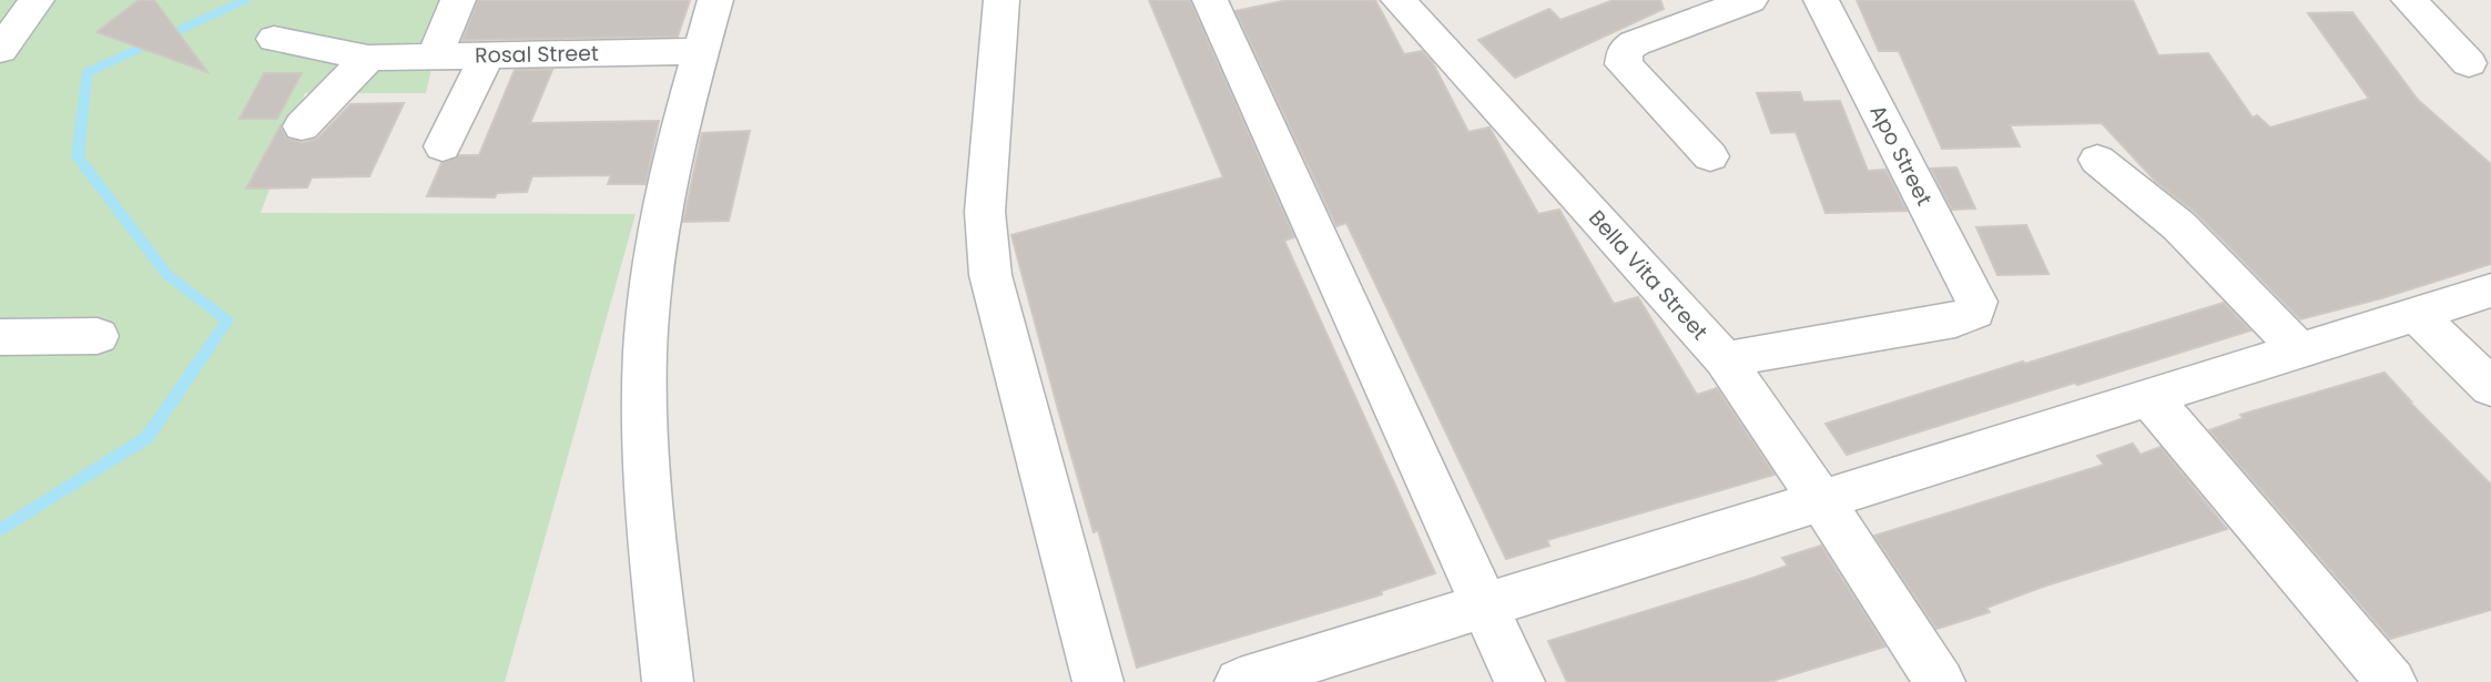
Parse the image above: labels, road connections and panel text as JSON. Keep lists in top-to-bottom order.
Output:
{
  "streets": {
    "street": ["Rosal Street", "Apo Street", "Bella Vita Street"]
  },
  "crossings": [
    ["Apo Street", "Bella Vita Street"]
  ]
}
